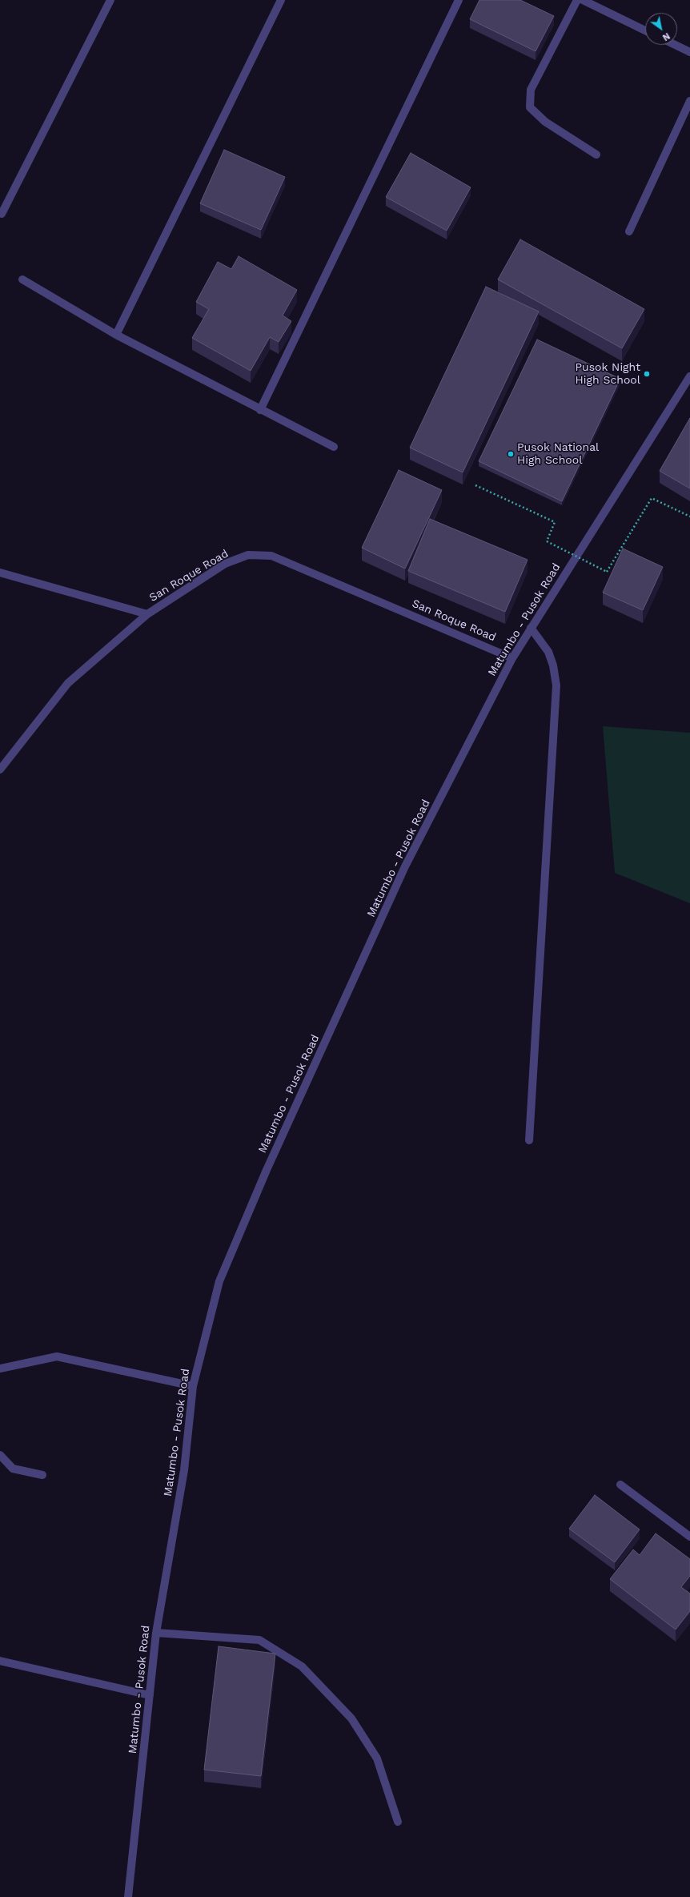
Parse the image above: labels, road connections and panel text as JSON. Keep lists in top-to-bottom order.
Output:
{
  "streets": {
    "street": ["San Roque Road", "Matumbo - Pusok Road"]
  },
  "crossings": [
    ["San Roque Road", "Matumbo - Pusok Road"]
  ],
  "places": ["Pusok Night High School", "Pusok National High School"],
  "north": "bottom right"
}
